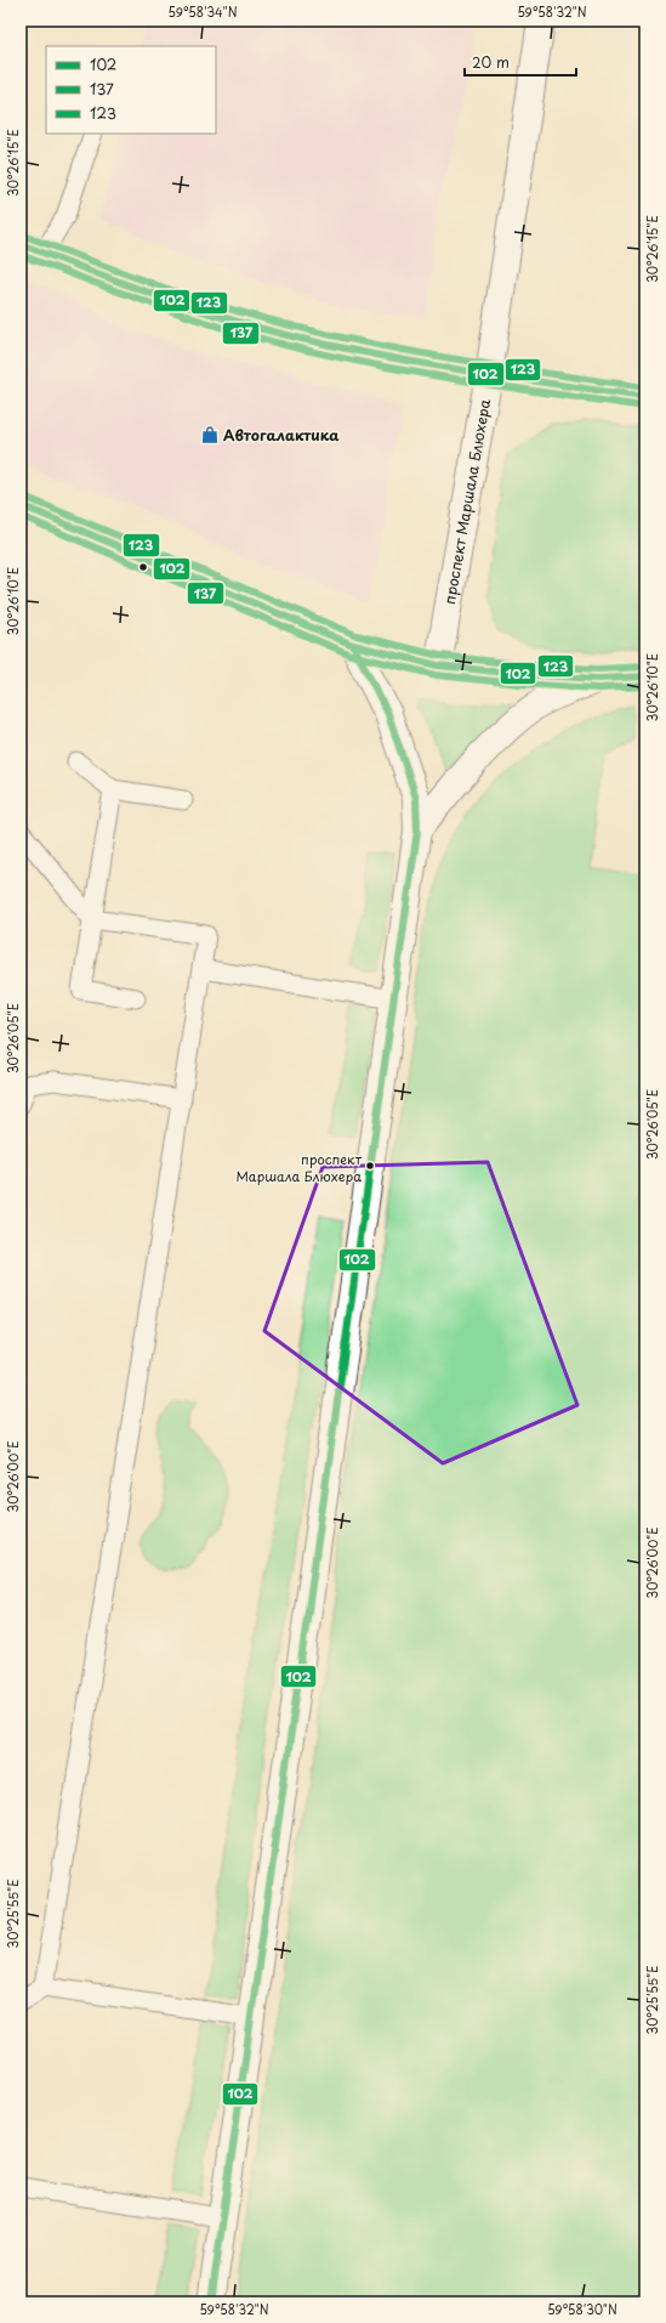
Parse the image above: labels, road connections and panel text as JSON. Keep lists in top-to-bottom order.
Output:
{
  "streets": {
    "street": ["проспект Маршала Блюхера"]
  },
  "places": {
    "shop": ["Автогалактика"],
    "other": ["проспект Маршала Блюхера"]
  },
  "lines": ["transit line 123", "transit line 102", "transit line 137"],
  "legend": ["102", "137", "123"],
  "scale_bar": "20 m",
  "coordinates": [
    "59°58'34\"N",
    "59°58'32\"N",
    "30°26'15\"E",
    "30°26'10\"E",
    "30°26'05\"E",
    "30°26'00\"E",
    "30°25'55\"E",
    "59°58'30\"N"
  ]
}
